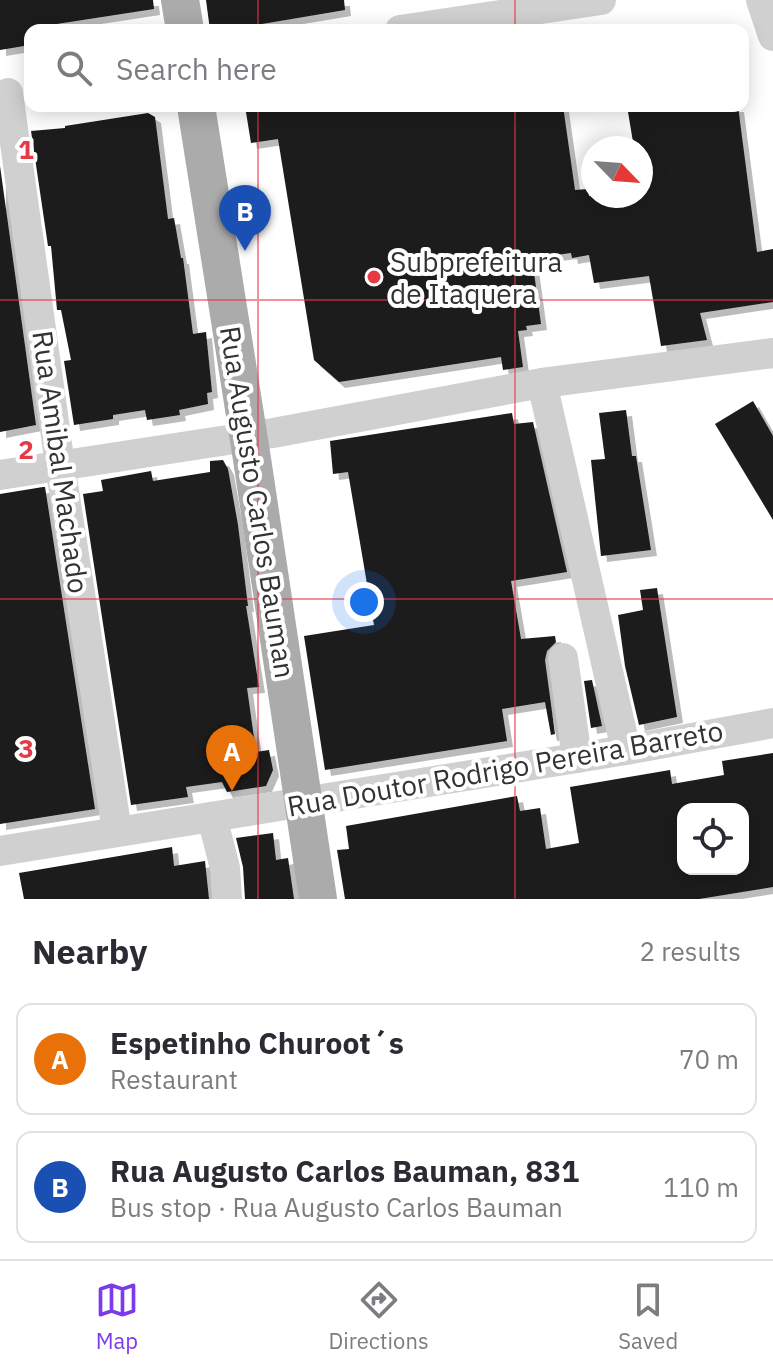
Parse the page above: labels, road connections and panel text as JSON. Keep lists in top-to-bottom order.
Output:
{
  "streets": {
    "main road": ["Rua Augusto Carlos Bauman"],
    "street": ["Rua Amibal Machado", "Rua Doutor Rodrigo Pereira Barreto"]
  },
  "crossings": [
    ["Rua Amibal Machado", "Rua Doutor Rodrigo Pereira Barreto"],
    ["Rua Augusto Carlos Bauman", "Rua Doutor Rodrigo Pereira Barreto"]
  ],
  "places": ["Subprefeitura de Itaquera"],
  "north": "bottom right",
  "page": {
    "search": "Search here",
    "pins": ["B", "A"],
    "heading": ["Nearby", "2 results"],
    "list": [
      {
        "mark": "A",
        "name": "Espetinho Churoot´s",
        "note": "Restaurant",
        "value": "70 m"
      },
      {
        "mark": "B",
        "name": "Rua Augusto Carlos Bauman, 831",
        "note": "Bus stop · Rua Augusto Carlos Bauman",
        "value": "110 m"
      }
    ],
    "nav": ["Map", "Directions", "Saved"]
  },
  "grid": {
    "rows": ["1", "2", "3"]
  }
}
